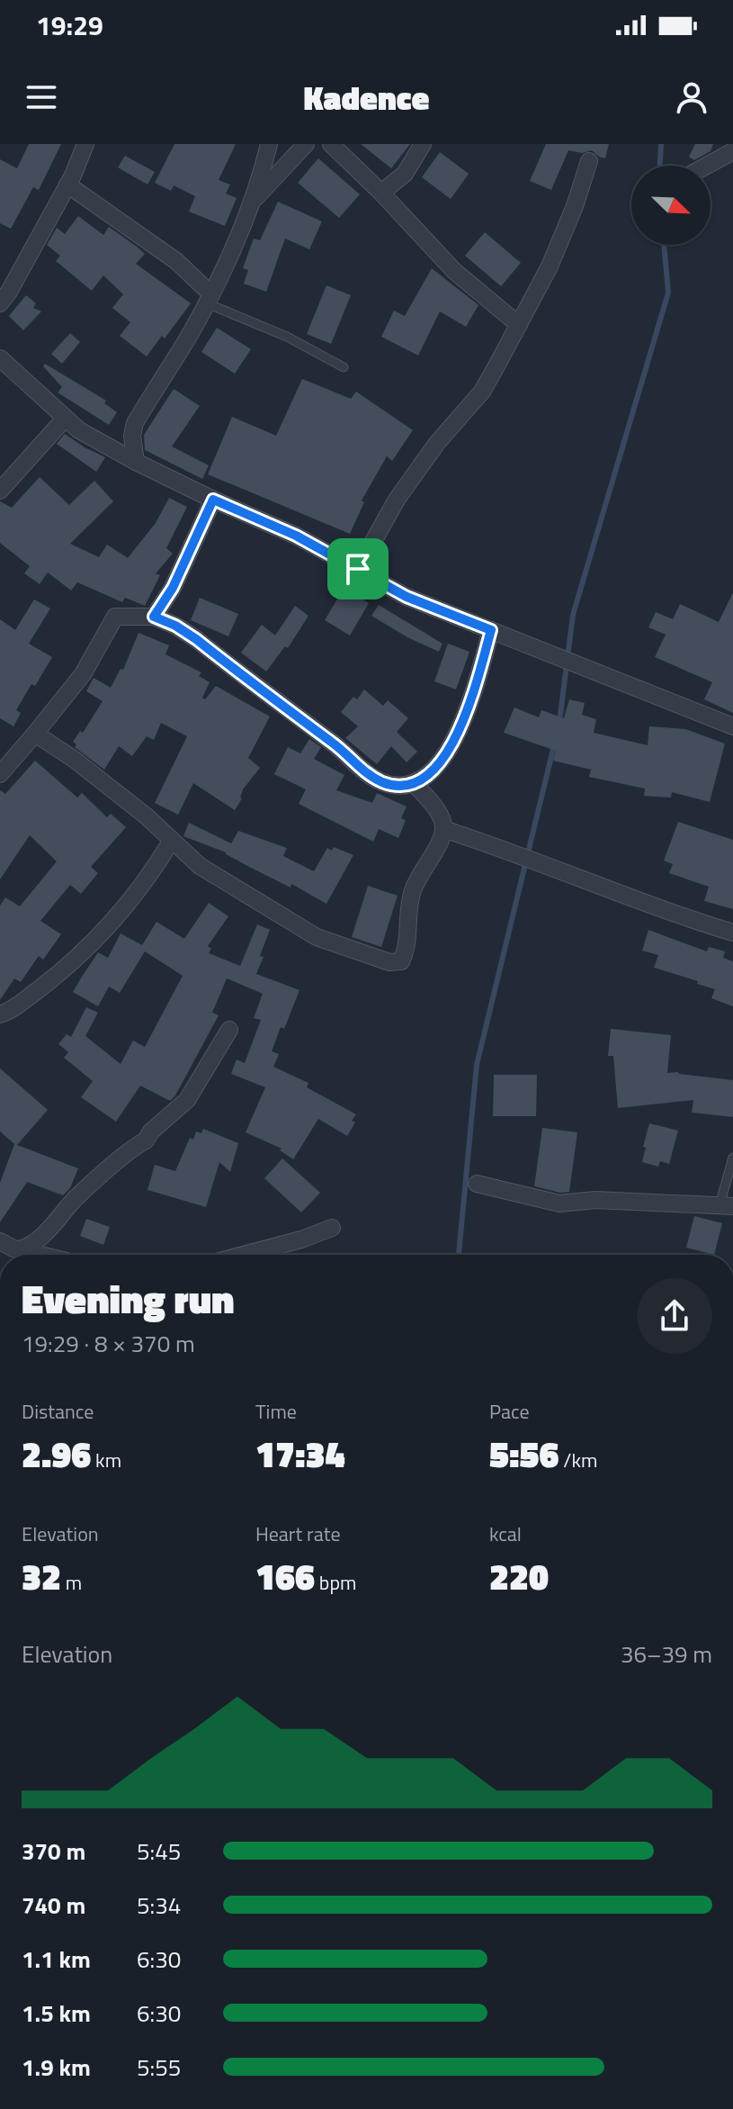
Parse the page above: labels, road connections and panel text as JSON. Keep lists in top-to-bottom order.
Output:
{
  "north": "bottom right",
  "page": {
    "status": "19:29",
    "header": "Kadence",
    "heading": ["Evening run", "19:29 · 8 × 370 m"],
    "stats": [
      ["Distance", "2.96 km"],
      ["Time", "17:34"],
      ["Pace", "5:56 /km"],
      ["Elevation", "32 m"],
      ["Heart rate", "166 bpm"],
      ["kcal", "220"]
    ],
    "chart": ["Elevation", "36–39 m"],
    "list": [
      {
        "name": "370 m",
        "note": "5:45"
      },
      {
        "name": "740 m",
        "note": "5:34"
      },
      {
        "name": "1.1 km",
        "note": "6:30"
      },
      {
        "name": "1.5 km",
        "note": "6:30"
      },
      {
        "name": "1.9 km",
        "note": "5:55"
      }
    ]
  }
}
